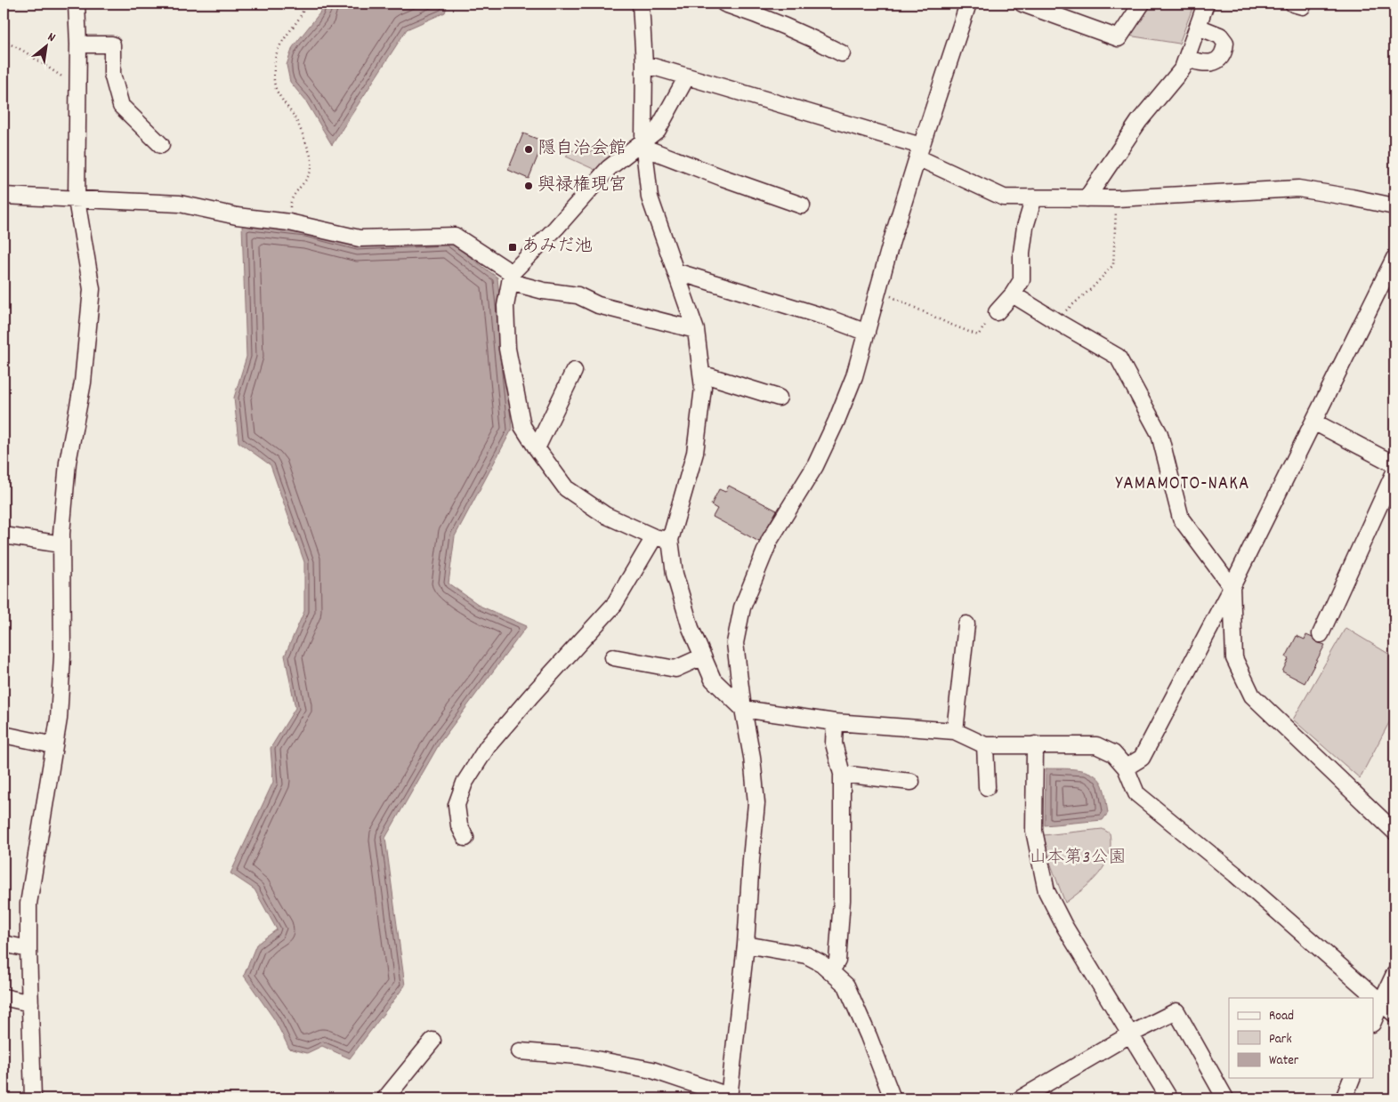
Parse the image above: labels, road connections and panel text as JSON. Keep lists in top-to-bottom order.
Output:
{
  "districts": ["YAMAMOTO-NAKA"],
  "parks": ["山本第3公園"],
  "places": {
    "other": ["隠自治会館", "與禄権現宮"],
    "transit": ["あみだ池"]
  },
  "legend": ["Road", "Park", "Water"],
  "north": "top right"
}
